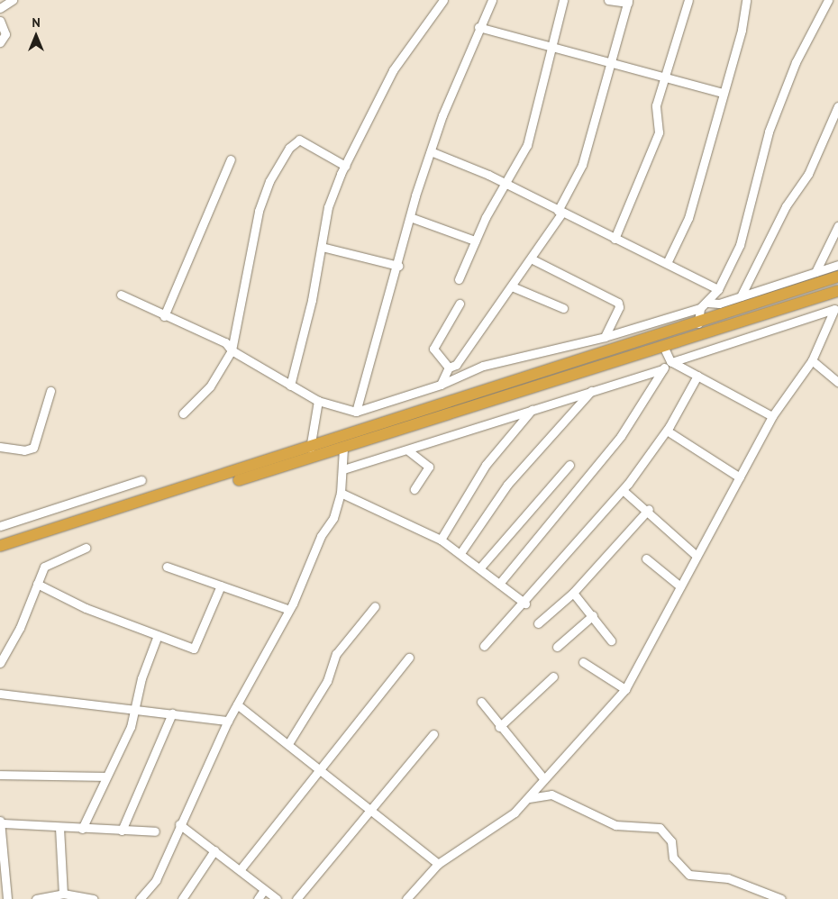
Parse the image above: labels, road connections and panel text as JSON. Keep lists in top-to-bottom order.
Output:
{
  "north": "top"
}
